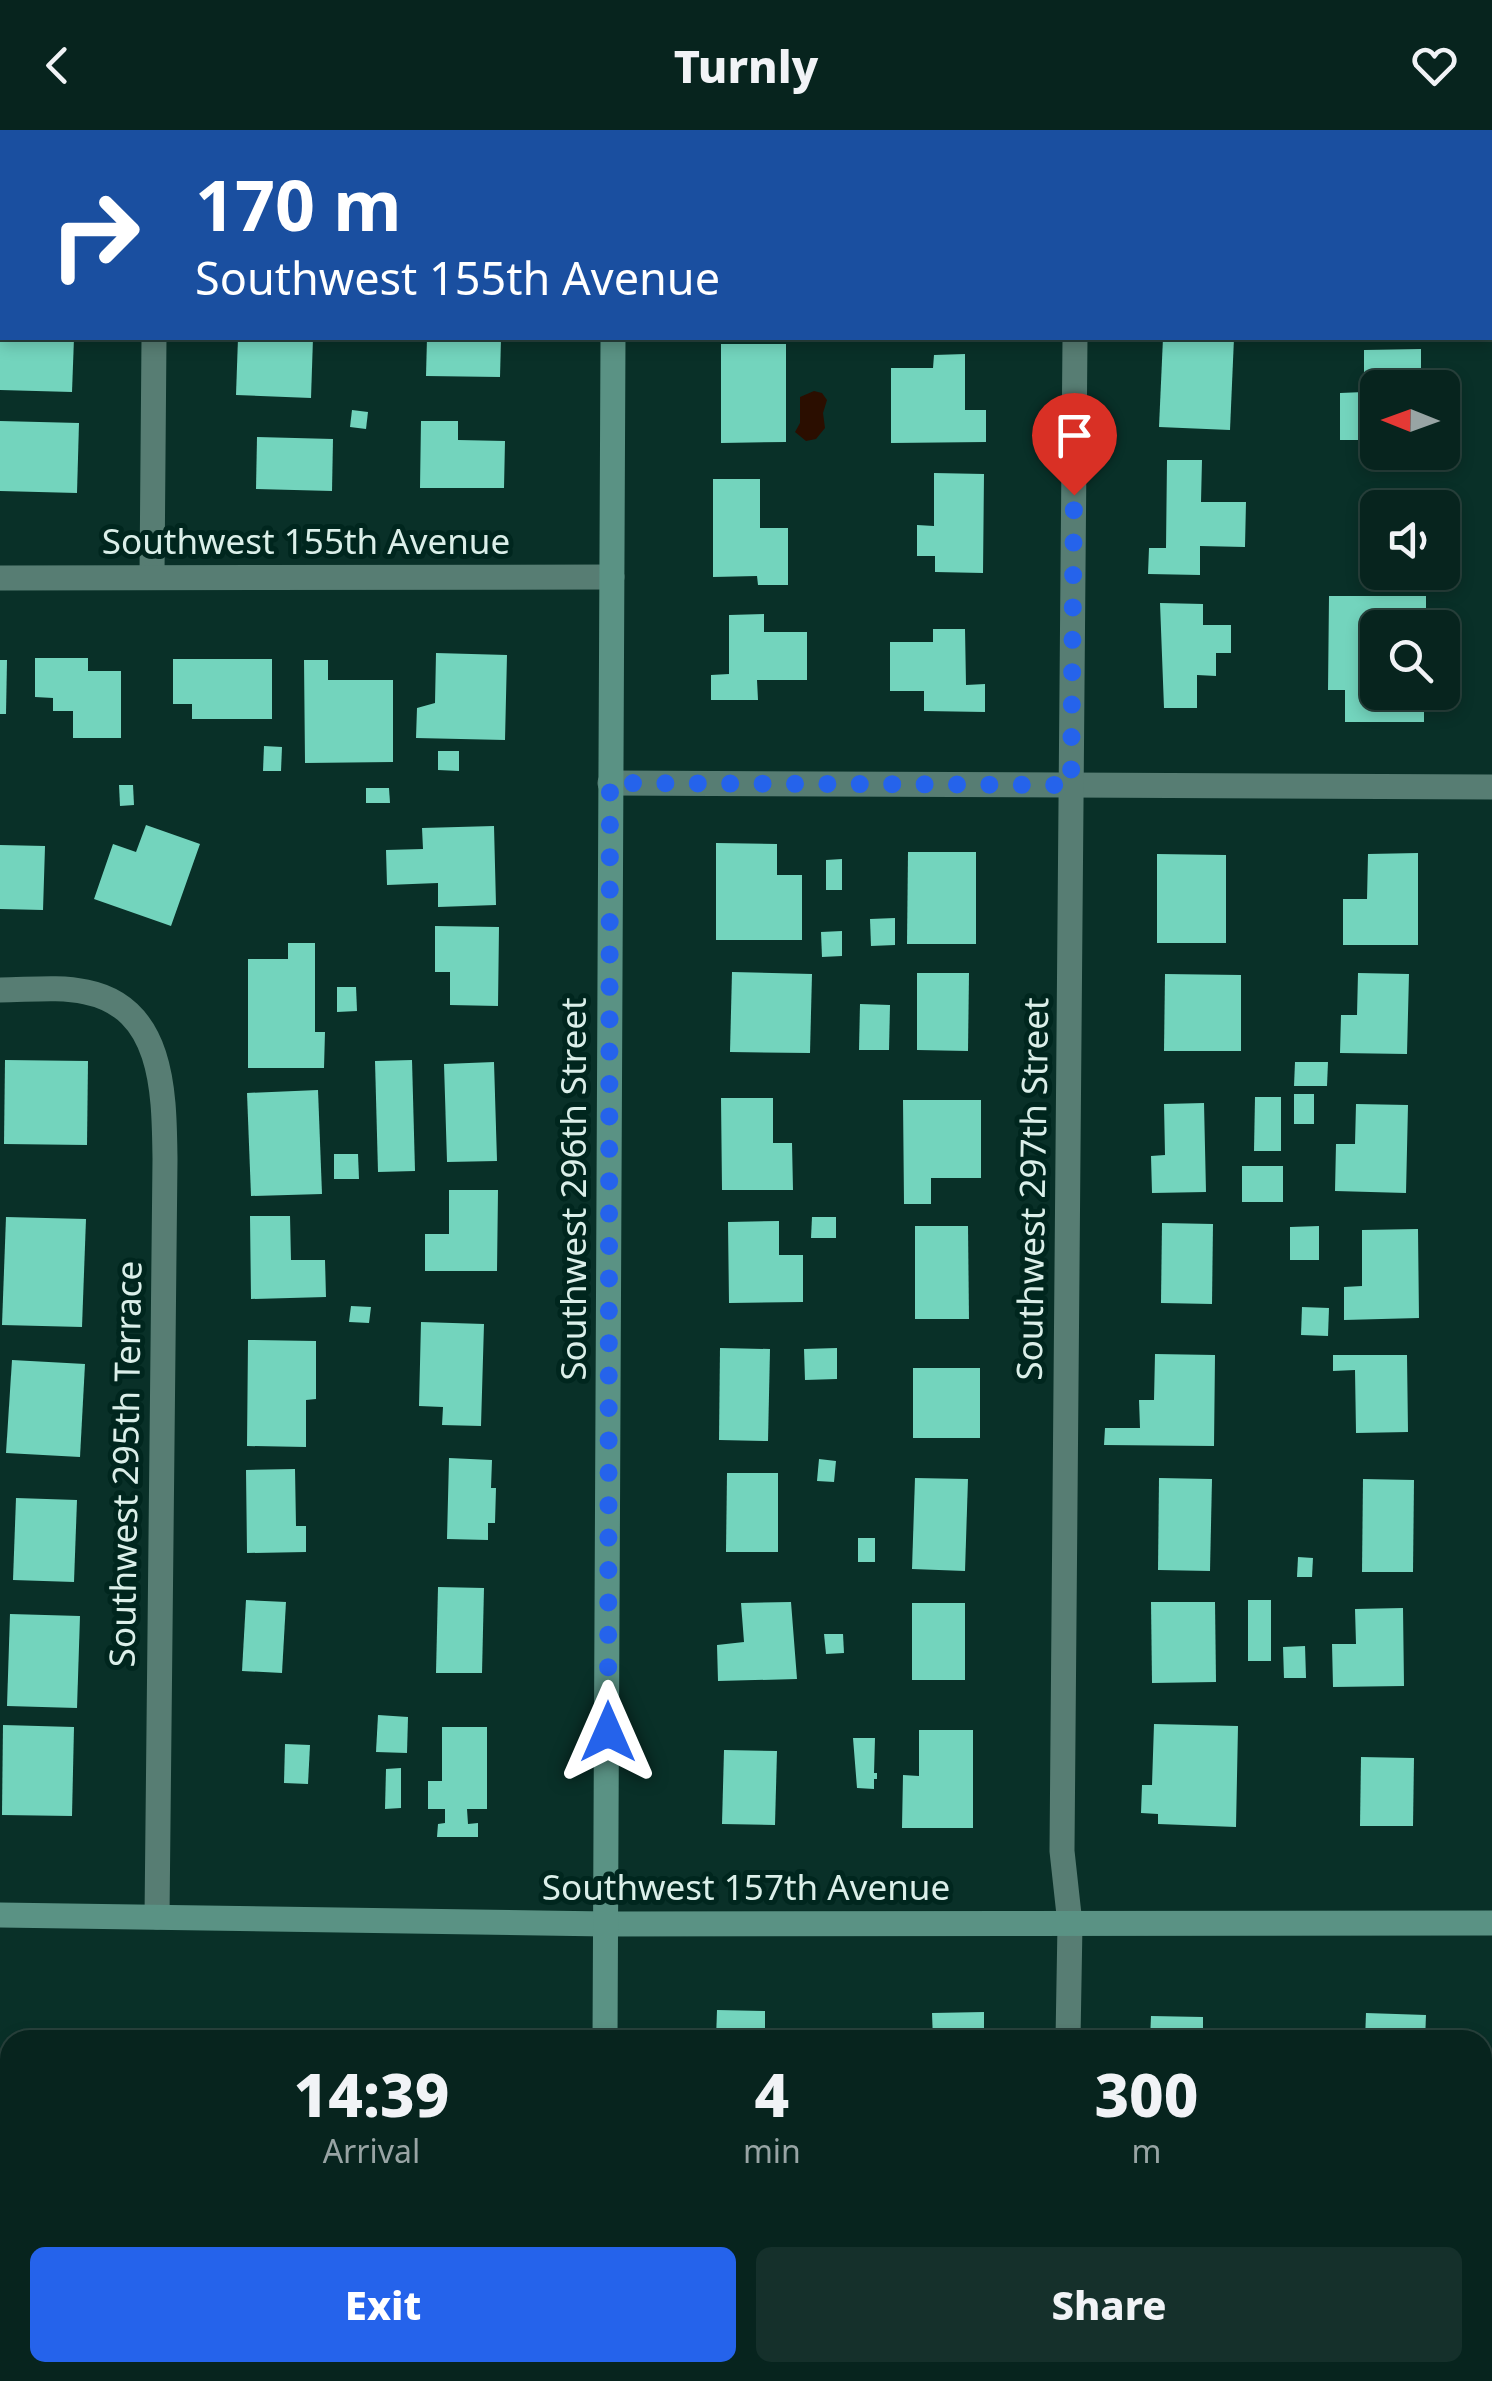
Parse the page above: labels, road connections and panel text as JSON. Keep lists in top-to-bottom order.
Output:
{
  "streets": {
    "street": [
      "Southwest 155th Avenue",
      "Southwest 296th Street",
      "Southwest 297th Street",
      "Southwest 295th Terrace",
      "Southwest 157th Avenue"
    ]
  },
  "crossings": [
    ["Southwest 155th Avenue", "Southwest 296th Street"],
    ["Southwest 296th Street", "Southwest 157th Avenue"],
    ["Southwest 297th Street", "Southwest 157th Avenue"],
    ["Southwest 295th Terrace", "Southwest 157th Avenue"]
  ],
  "north": "left",
  "page": {
    "header": "Turnly",
    "turn": ["170 m", "Southwest 155th Avenue"],
    "eta": [
      "14:39",
      "Arrival",
      "4",
      "min",
      "300",
      "m"
    ],
    "buttons": ["Exit", "Share"]
  }
}
